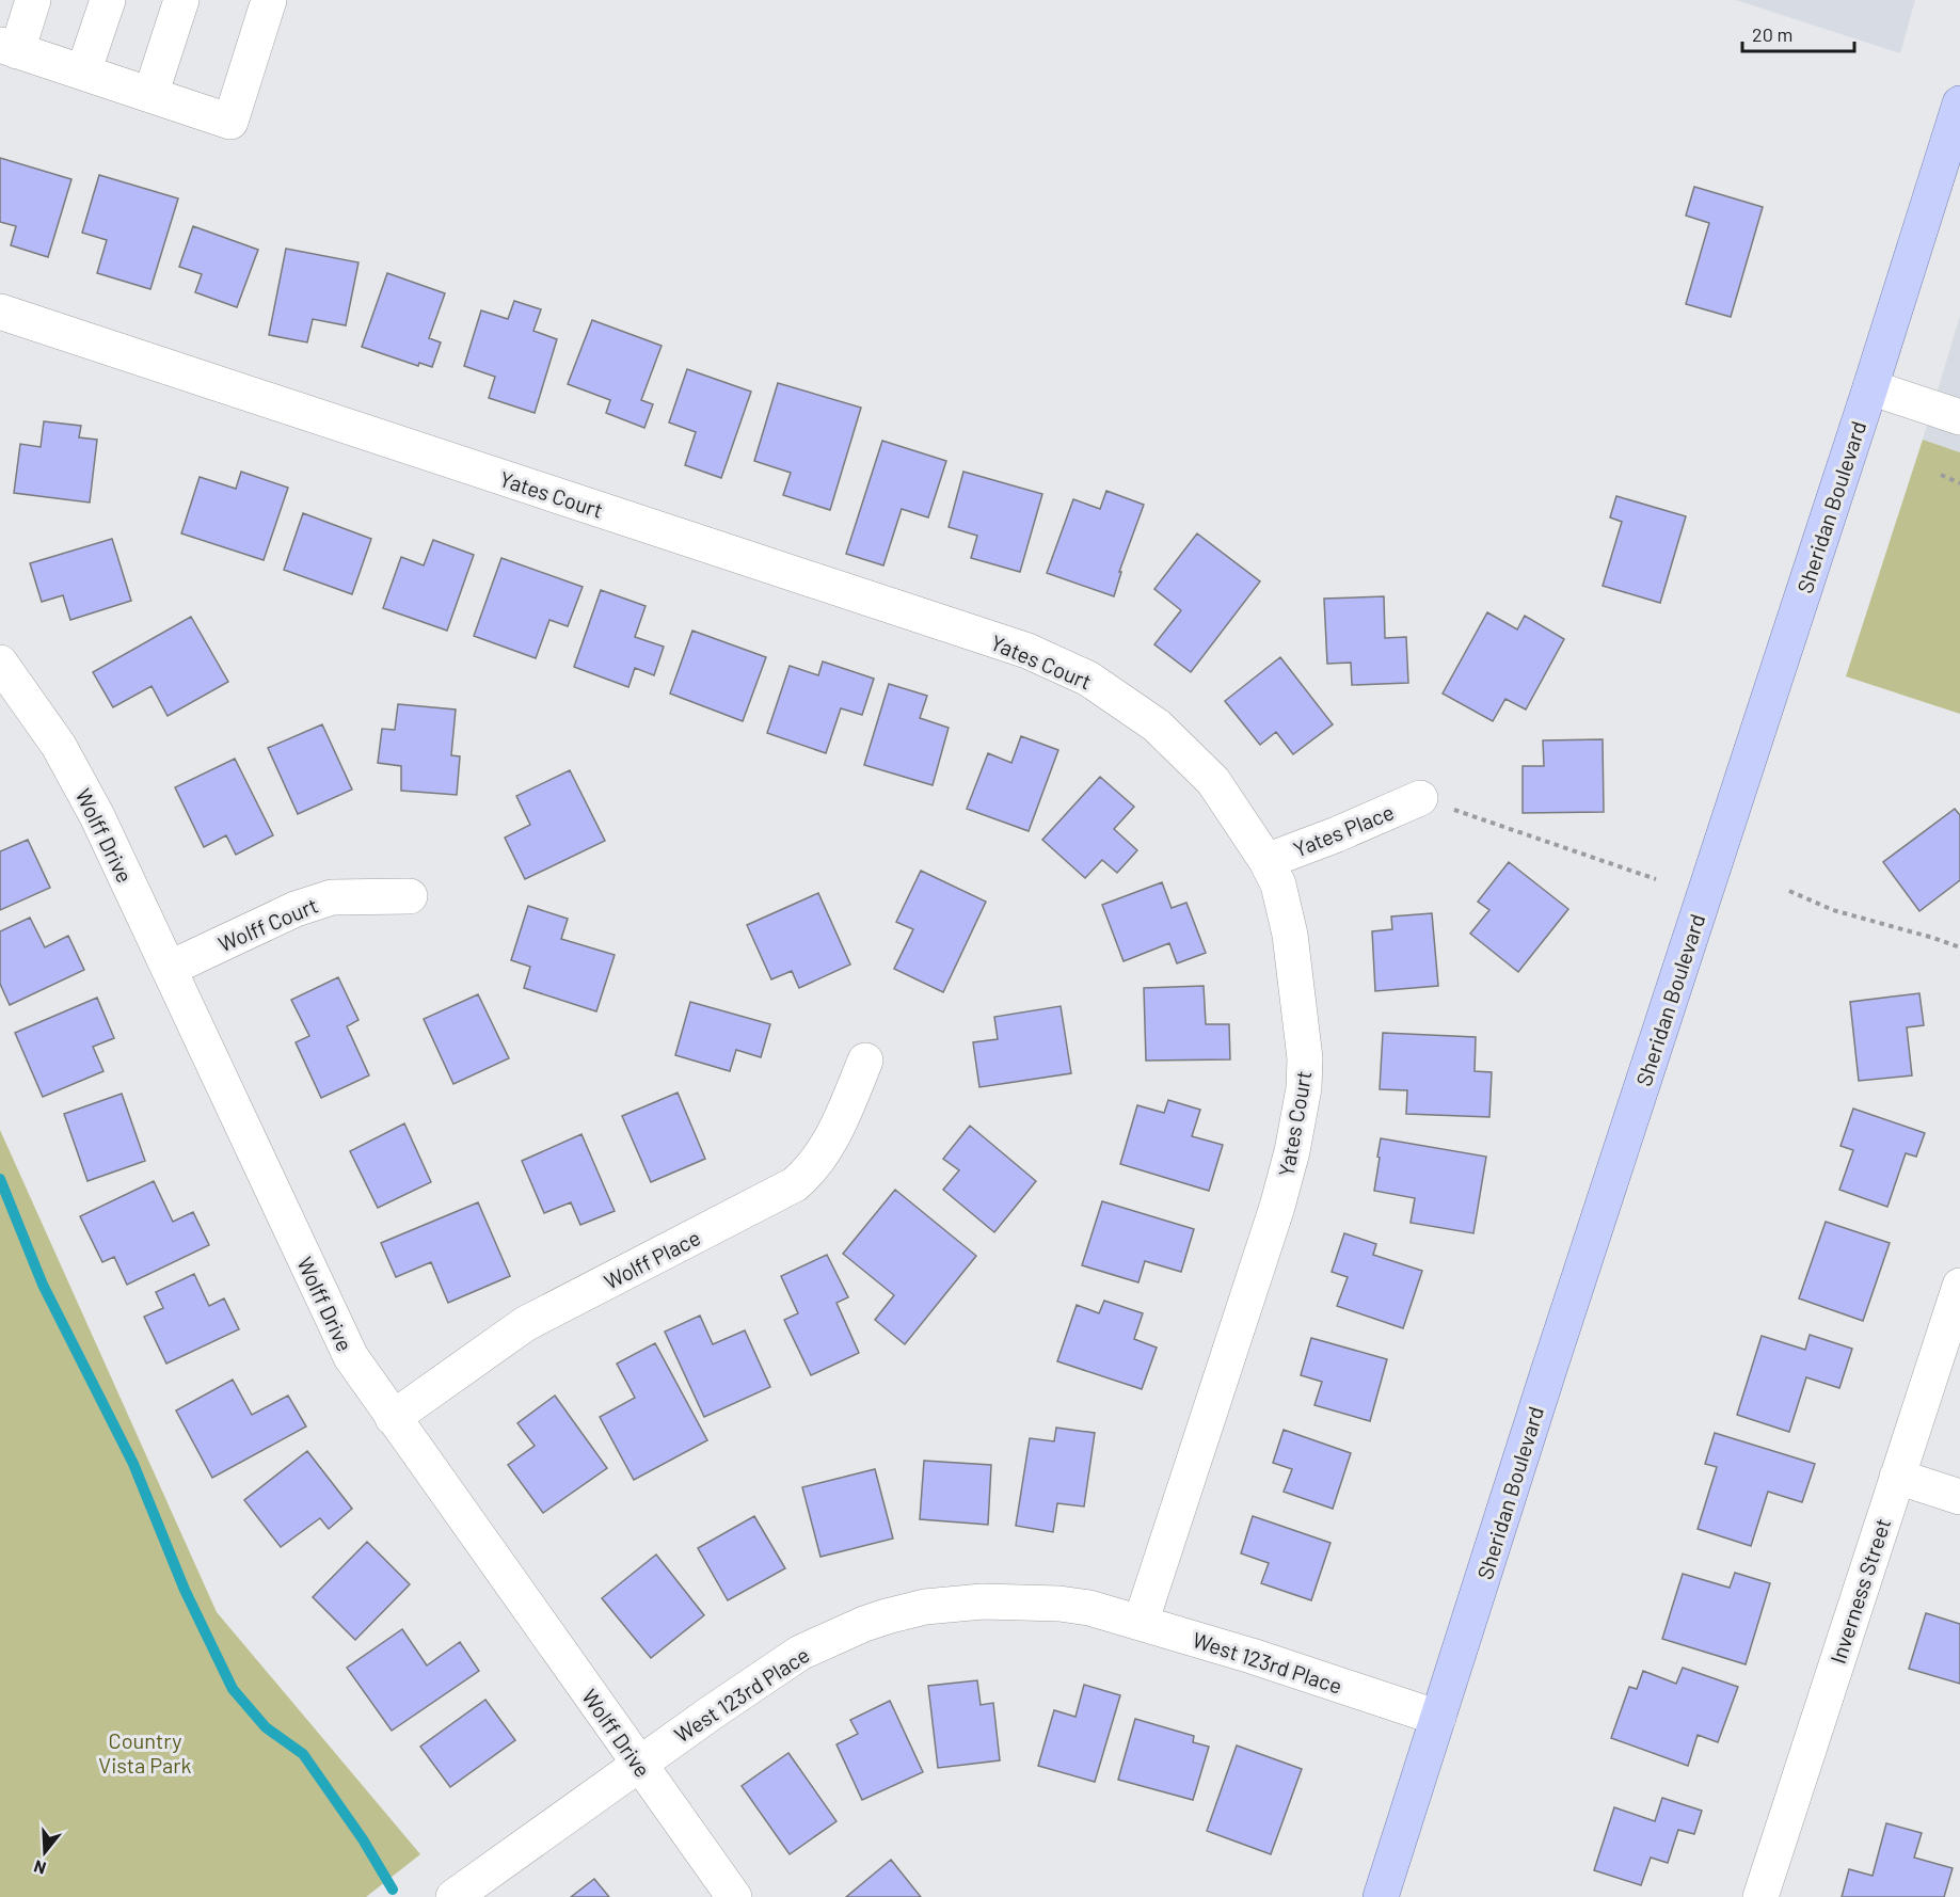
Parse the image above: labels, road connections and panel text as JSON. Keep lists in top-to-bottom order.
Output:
{
  "streets": {
    "main road": ["Sheridan Boulevard"],
    "street": [
      "Yates Court",
      "Yates Place",
      "Wolff Drive",
      "Wolff Court",
      "Wolff Place",
      "Inverness Street",
      "West 123rd Place"
    ]
  },
  "crossings": [
    ["Yates Court", "Yates Place"],
    ["Yates Court", "West 123rd Place"],
    ["Sheridan Boulevard", "West 123rd Place"],
    ["Wolff Drive", "Wolff Court"],
    ["Wolff Drive", "Wolff Place"],
    ["Wolff Drive", "West 123rd Place"]
  ],
  "parks": ["Country Vista Park"],
  "scale_bar": "20 m",
  "north": "bottom"
}
